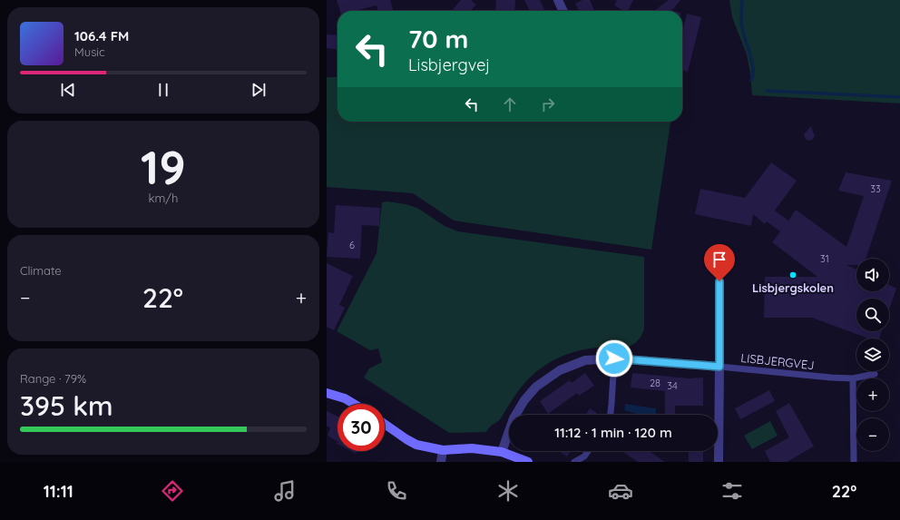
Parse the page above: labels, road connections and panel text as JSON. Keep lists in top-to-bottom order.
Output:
{
  "streets": {
    "lane": ["LISBJERGVEJ"]
  },
  "places": ["Lisbjergskolen"],
  "house_numbers": [
    "33",
    "6",
    "31",
    "28",
    "34"
  ],
  "page": {
    "turn": ["70 m", "Lisbjergvej"],
    "song": ["106.4 FM", "Music"],
    "tile": [
      ["19", "km/h"],
      "Climate",
      ["Range · 79%", "395 km"]
    ],
    "map_buttons": ["+", "−"],
    "heat": ["−", "22°", "+"],
    "limit": "30",
    "trip": "11:12 · 1 min · 120 m",
    "tabs": ["11:11", "22°"]
  }
}
